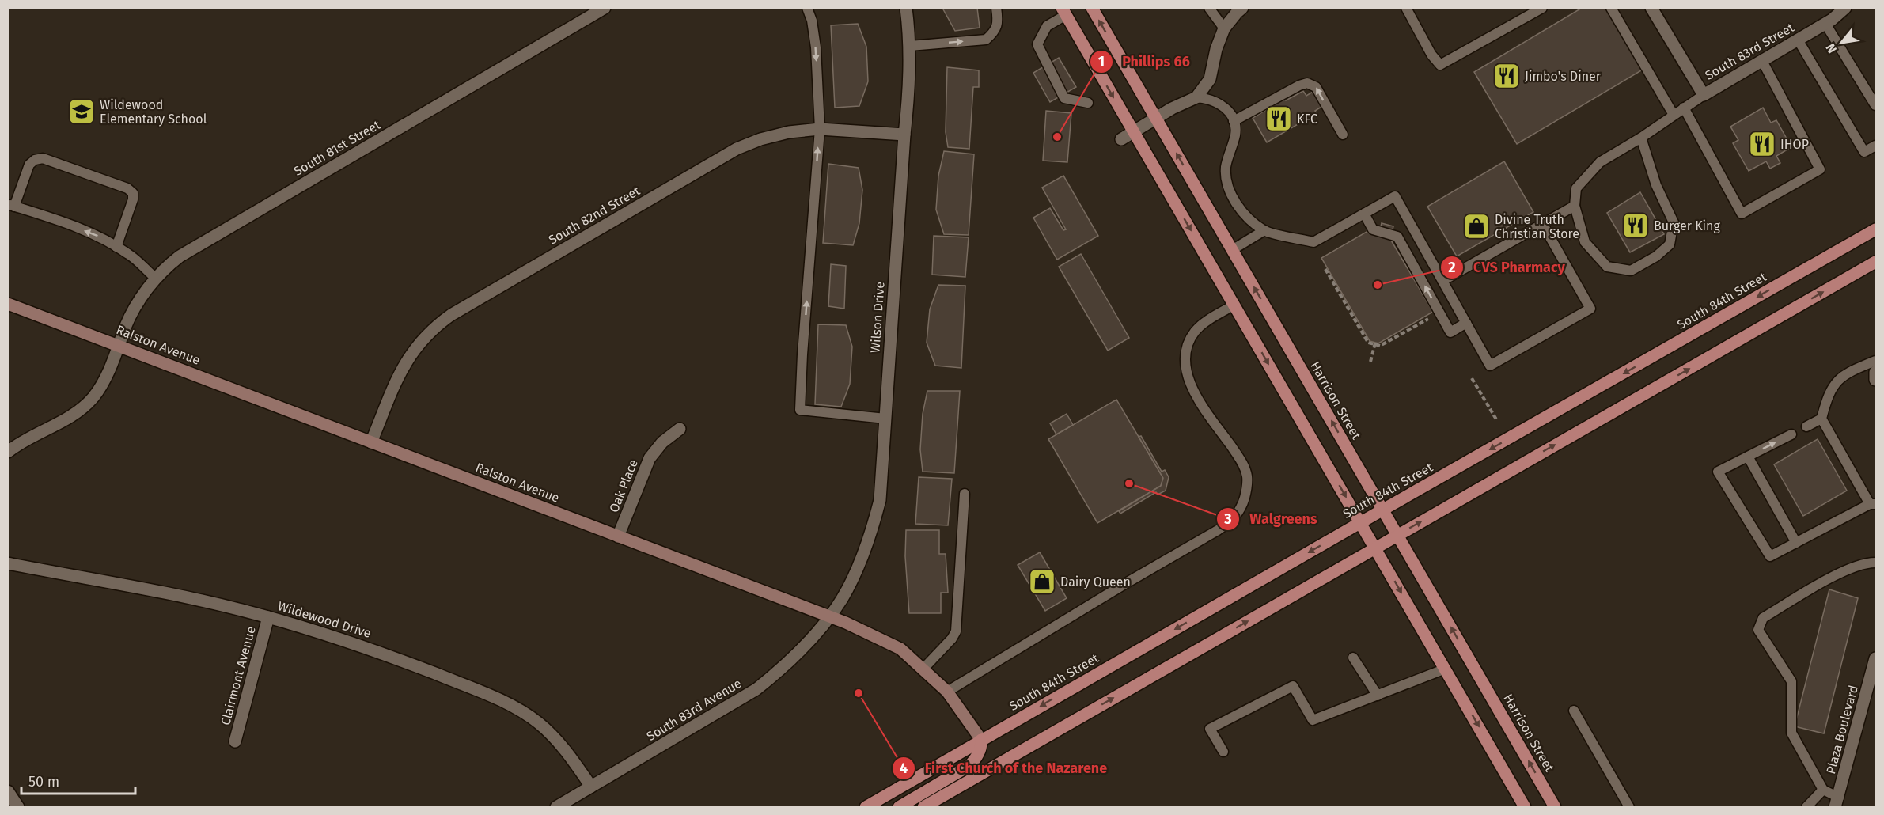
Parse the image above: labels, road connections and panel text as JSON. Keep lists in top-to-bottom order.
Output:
{
  "streets": {
    "main road": ["South 84th Street", "Harrison Street"],
    "street": [
      "South 83rd Street",
      "South 81st Street",
      "South 82nd Street",
      "Wilson Drive",
      "Ralston Avenue",
      "Oak Place",
      "Wildewood Drive",
      "Clairmont Avenue",
      "South 83rd Avenue",
      "Plaza Boulevard"
    ]
  },
  "crossings": [
    ["South 81st Street", "Ralston Avenue"],
    ["South 82nd Street", "Wilson Drive"],
    ["South 82nd Street", "Ralston Avenue"],
    ["South 84th Street", "Ralston Avenue"],
    ["South 84th Street", "Harrison Street"],
    ["Wilson Drive", "Ralston Avenue"],
    ["Wilson Drive", "South 83rd Avenue"],
    ["Ralston Avenue", "Oak Place"],
    ["Ralston Avenue", "South 83rd Avenue"],
    ["Wildewood Drive", "Clairmont Avenue"],
    ["Wildewood Drive", "South 83rd Avenue"]
  ],
  "places": {
    "restaurant": [
      "Jimbo's Diner",
      "KFC",
      "IHOP",
      "Burger King"
    ],
    "school or university": ["Wildewood Elementary School"],
    "other": [
      "Phillips 66",
      "CVS Pharmacy",
      "Walgreens",
      "First Church of the Nazarene"
    ],
    "shop": ["Divine Truth Christian Store", "Dairy Queen"]
  },
  "scale_bar": "50 m",
  "north": "bottom left"
}
